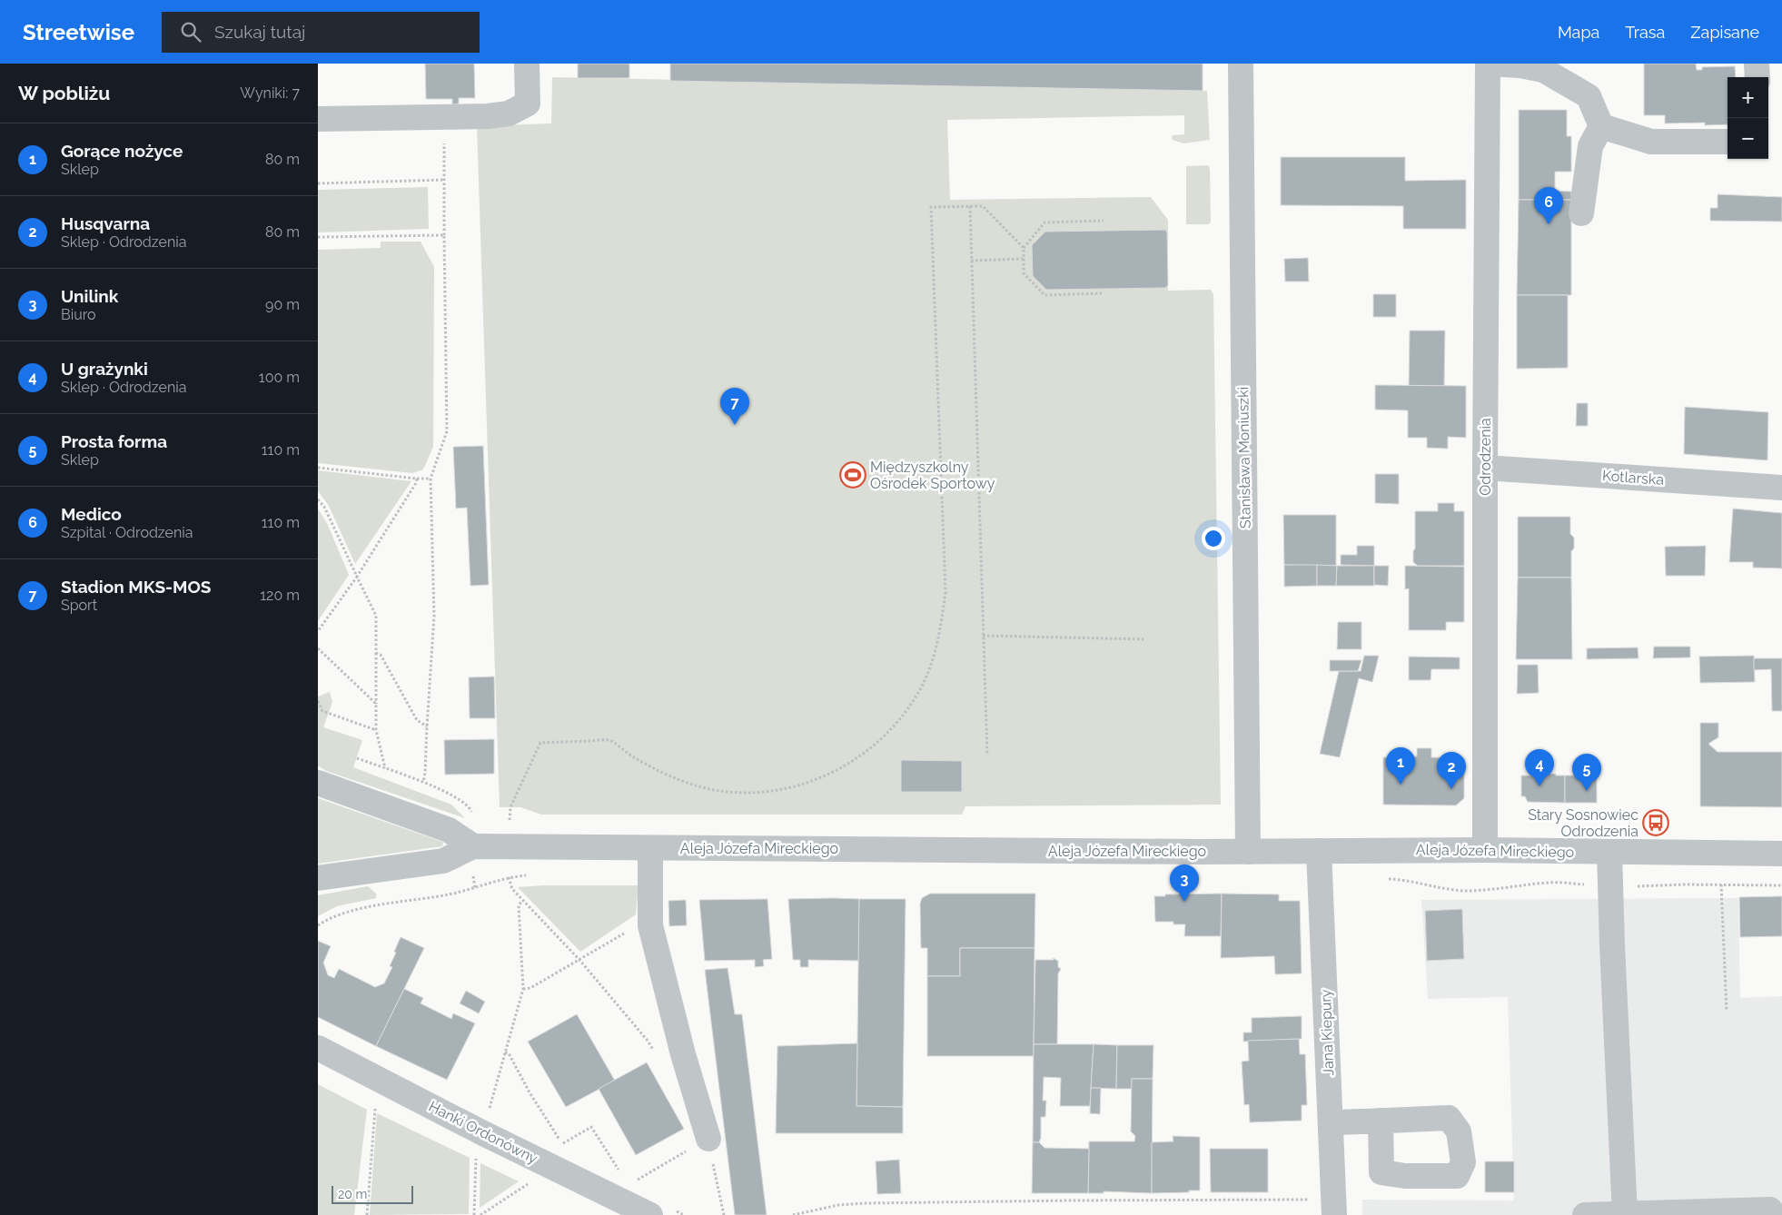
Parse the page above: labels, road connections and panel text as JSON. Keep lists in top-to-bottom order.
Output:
{
  "streets": {
    "street": [
      "Odrodzenia",
      "Stanisława Moniuszki",
      "Kotlarska",
      "Aleja Józefa Mireckiego",
      "Jana Kiepury",
      "Hanki Ordonówny"
    ]
  },
  "crossings": [
    ["Odrodzenia", "Kotlarska"],
    ["Odrodzenia", "Aleja Józefa Mireckiego"],
    ["Stanisława Moniuszki", "Aleja Józefa Mireckiego"],
    ["Aleja Józefa Mireckiego", "Jana Kiepury"]
  ],
  "places": {
    "sports": ["Międzyszkolny Ośrodek Sportowy"],
    "bus stop": ["Stary Sosnowiec Odrodzenia"]
  },
  "scale_bar": "20 m",
  "page": {
    "header": "Streetwise",
    "search": "Szukaj tutaj",
    "nav": ["Mapa", "Trasa", "Zapisane"],
    "heading": ["W pobliżu", "Wyniki: 7"],
    "map_buttons": ["+", "−"],
    "list": [
      {
        "mark": "1",
        "name": "Gorące nożyce",
        "note": "Sklep",
        "value": "80 m"
      },
      {
        "mark": "2",
        "name": "Husqvarna",
        "note": "Sklep · Odrodzenia",
        "value": "80 m"
      },
      {
        "mark": "3",
        "name": "Unilink",
        "note": "Biuro",
        "value": "90 m"
      },
      {
        "mark": "4",
        "name": "U grażynki",
        "note": "Sklep · Odrodzenia",
        "value": "100 m"
      },
      {
        "mark": "5",
        "name": "Prosta forma",
        "note": "Sklep",
        "value": "110 m"
      },
      {
        "mark": "6",
        "name": "Medico",
        "note": "Szpital · Odrodzenia",
        "value": "110 m"
      },
      {
        "mark": "7",
        "name": "Stadion MKS-MOS",
        "note": "Sport",
        "value": "120 m"
      }
    ],
    "pins": [
      "6",
      "7",
      "1",
      "4",
      "2",
      "5",
      "3"
    ],
    "scale": "20 m"
  }
}
